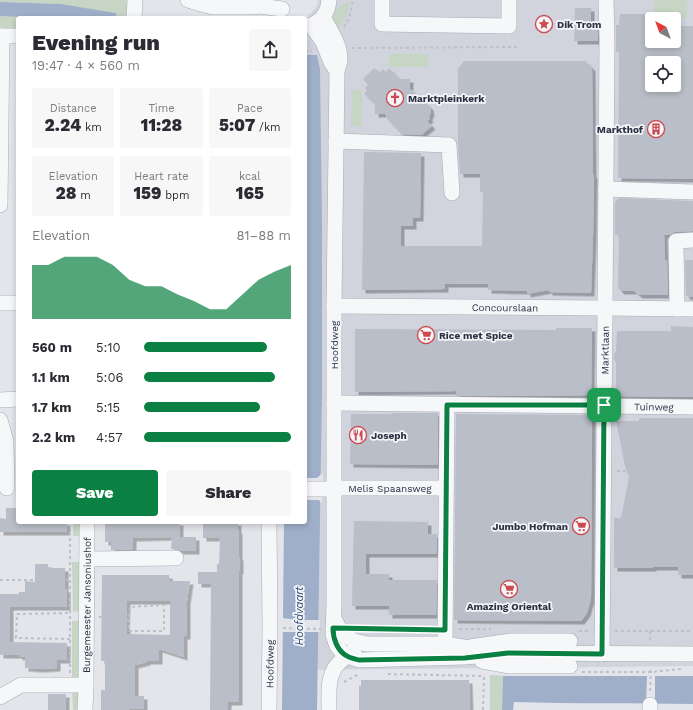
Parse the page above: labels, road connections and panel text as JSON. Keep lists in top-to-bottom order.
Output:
{
  "streets": {
    "street": [
      "Concourslaan",
      "Hoofdweg",
      "Marktlaan",
      "Tuinweg",
      "Melis Spaansweg",
      "Burgemeester Jansoniushof"
    ]
  },
  "crossings": [
    ["Concourslaan", "Hoofdweg"],
    ["Concourslaan", "Marktlaan"],
    ["Hoofdweg", "Tuinweg"],
    ["Hoofdweg", "Melis Spaansweg"],
    ["Marktlaan", "Tuinweg"]
  ],
  "water": ["Hoofdvaart"],
  "places": {
    "place": ["Dik Trom"],
    "church": ["Marktpleinkerk"],
    "building": ["Markthof"],
    "supermarket": ["Rice met Spice", "Jumbo Hofman", "Amazing Oriental"],
    "restaurant": ["Joseph"]
  },
  "north": "top left",
  "page": {
    "heading": ["Evening run", "19:47 · 4 × 560 m"],
    "stats": [
      ["Distance", "2.24 km"],
      ["Time", "11:28"],
      ["Pace", "5:07 /km"],
      ["Elevation", "28 m"],
      ["Heart rate", "159 bpm"],
      ["kcal", "165"]
    ],
    "chart": ["Elevation", "81–88 m"],
    "list": [
      {
        "name": "560 m",
        "note": "5:10"
      },
      {
        "name": "1.1 km",
        "note": "5:06"
      },
      {
        "name": "1.7 km",
        "note": "5:15"
      },
      {
        "name": "2.2 km",
        "note": "4:57"
      }
    ],
    "buttons": ["Save", "Share"]
  }
}
